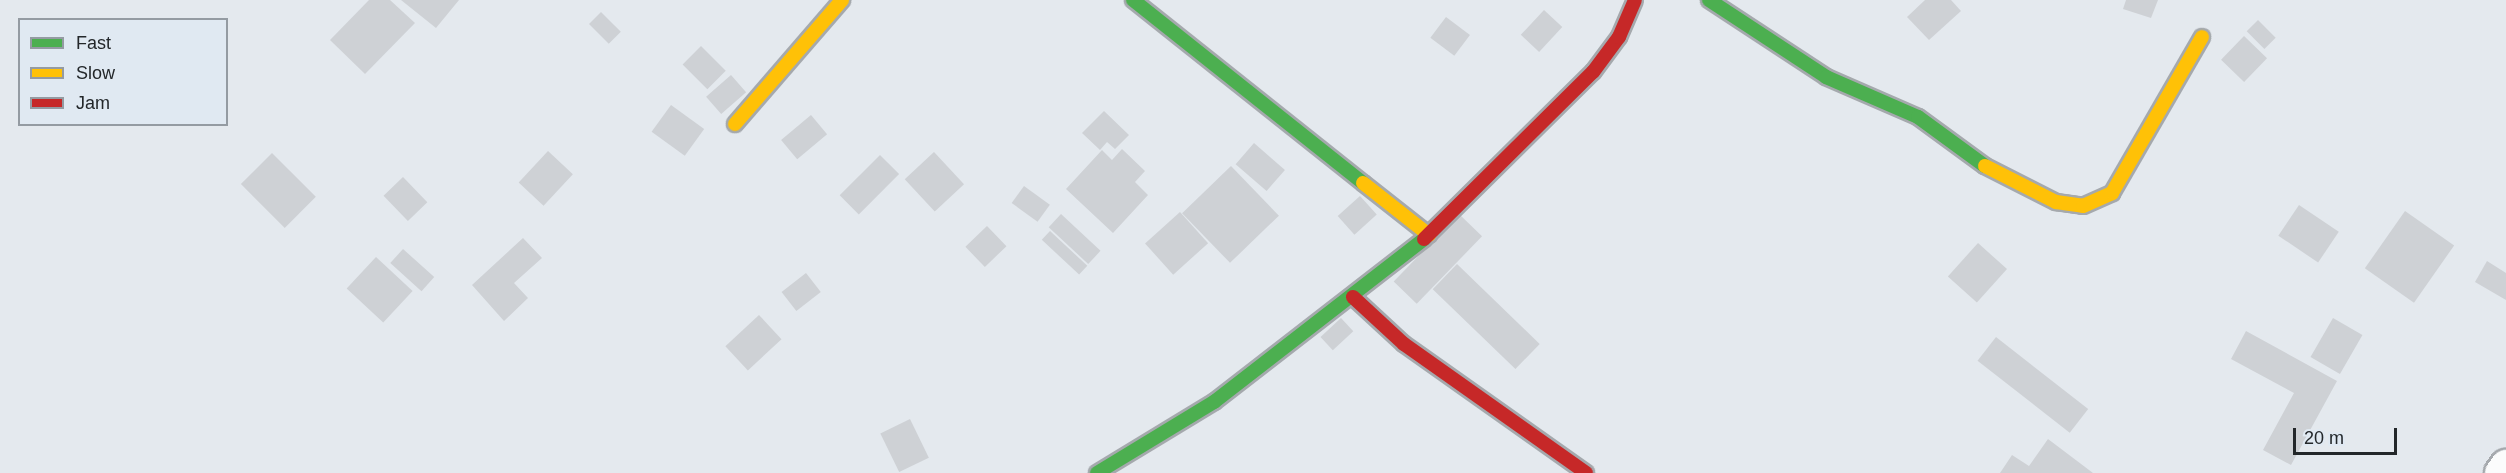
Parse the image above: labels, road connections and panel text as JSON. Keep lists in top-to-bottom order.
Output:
{
  "legend": ["Fast", "Slow", "Jam"],
  "scale_bar": "20 m"
}
